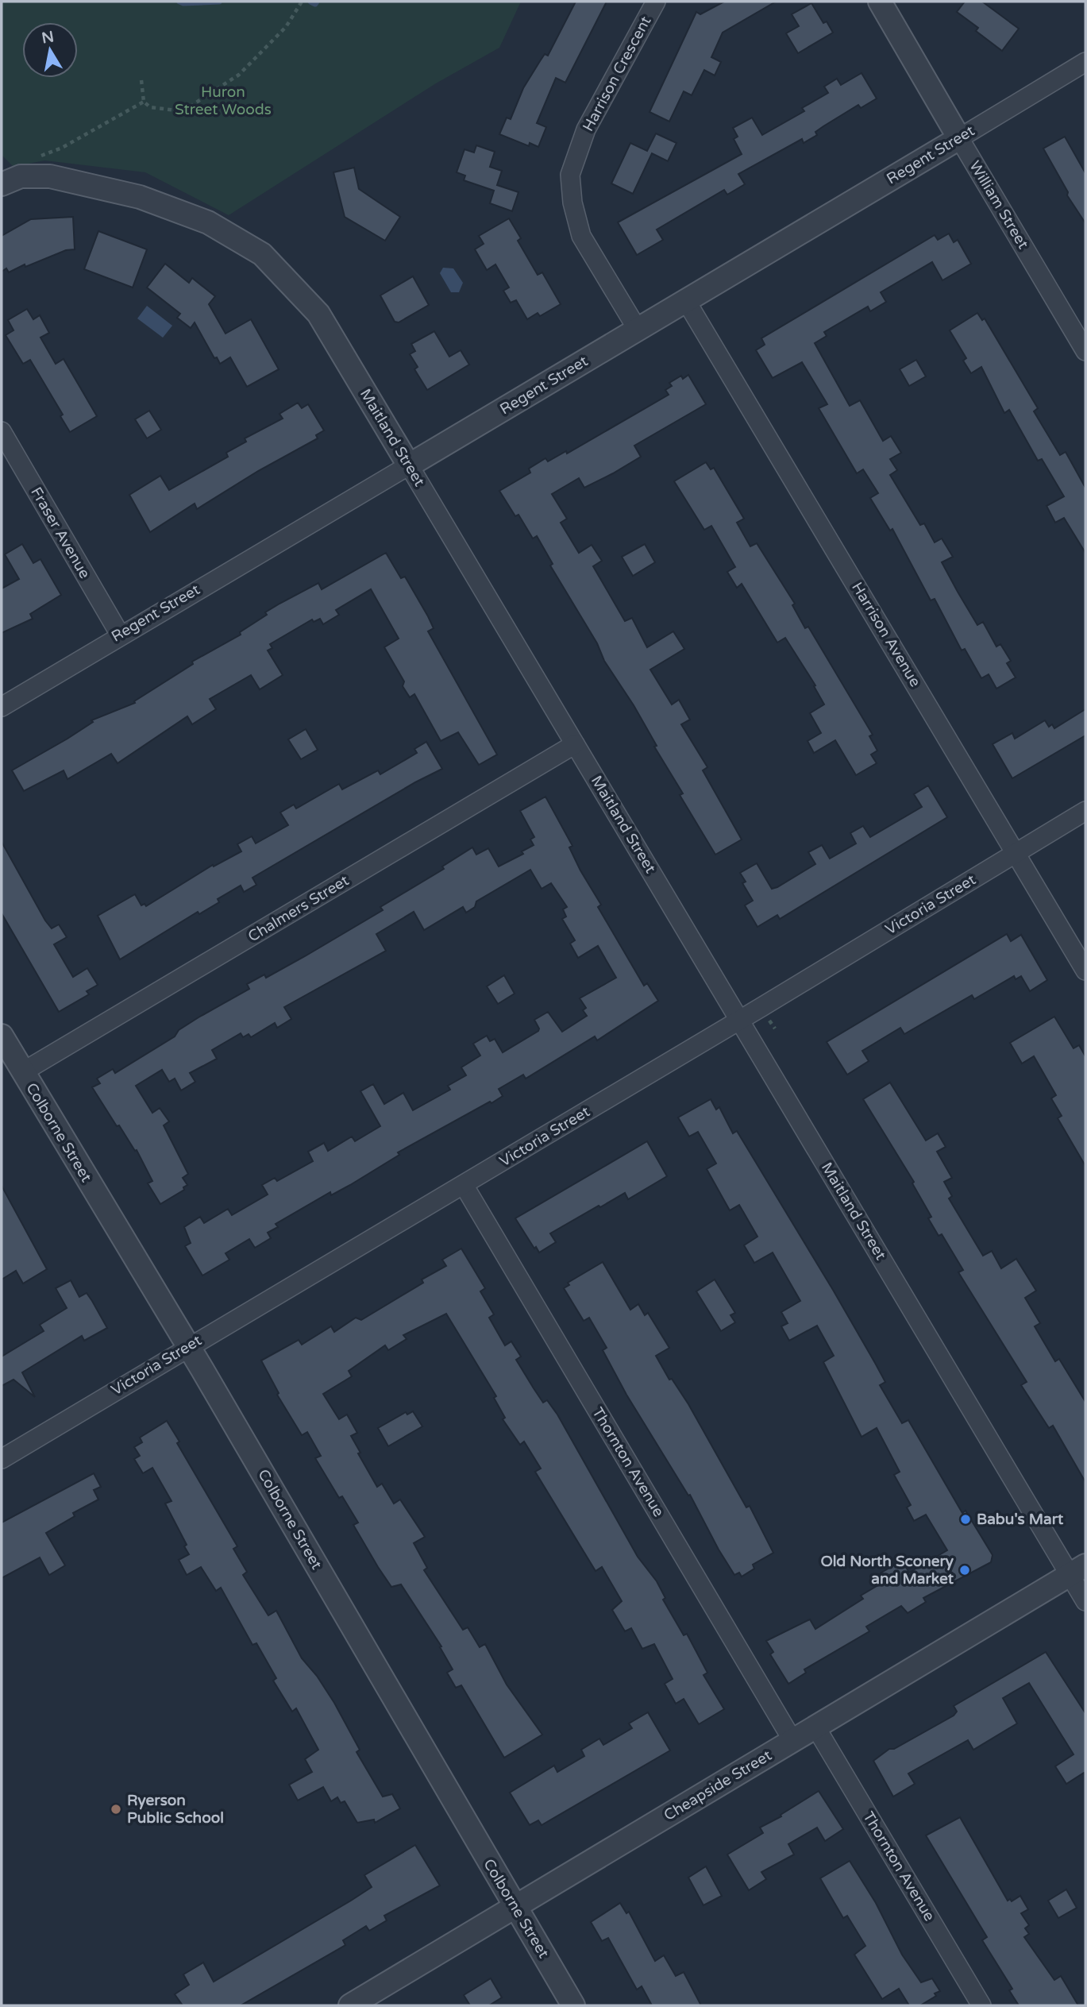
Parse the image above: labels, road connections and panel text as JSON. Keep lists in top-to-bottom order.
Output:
{
  "streets": {
    "street": [
      "Harrison Crescent",
      "Regent Street",
      "William Street",
      "Maitland Street",
      "Fraser Avenue",
      "Harrison Avenue",
      "Victoria Street",
      "Chalmers Street",
      "Colborne Street",
      "Thornton Avenue",
      "Cheapside Street"
    ]
  },
  "crossings": [
    ["Harrison Crescent", "Regent Street"],
    ["Regent Street", "William Street"],
    ["Regent Street", "Maitland Street"],
    ["Regent Street", "Fraser Avenue"],
    ["Regent Street", "Harrison Avenue"],
    ["Maitland Street", "Victoria Street"],
    ["Maitland Street", "Chalmers Street"],
    ["Maitland Street", "Cheapside Street"],
    ["Harrison Avenue", "Victoria Street"],
    ["Victoria Street", "Colborne Street"],
    ["Victoria Street", "Thornton Avenue"],
    ["Chalmers Street", "Colborne Street"],
    ["Colborne Street", "Cheapside Street"],
    ["Thornton Avenue", "Cheapside Street"]
  ],
  "parks": ["Huron Street Woods"],
  "places": ["Babu's Mart", "Old North Sconery and Market", "Ryerson Public School"],
  "north": "top"
}
